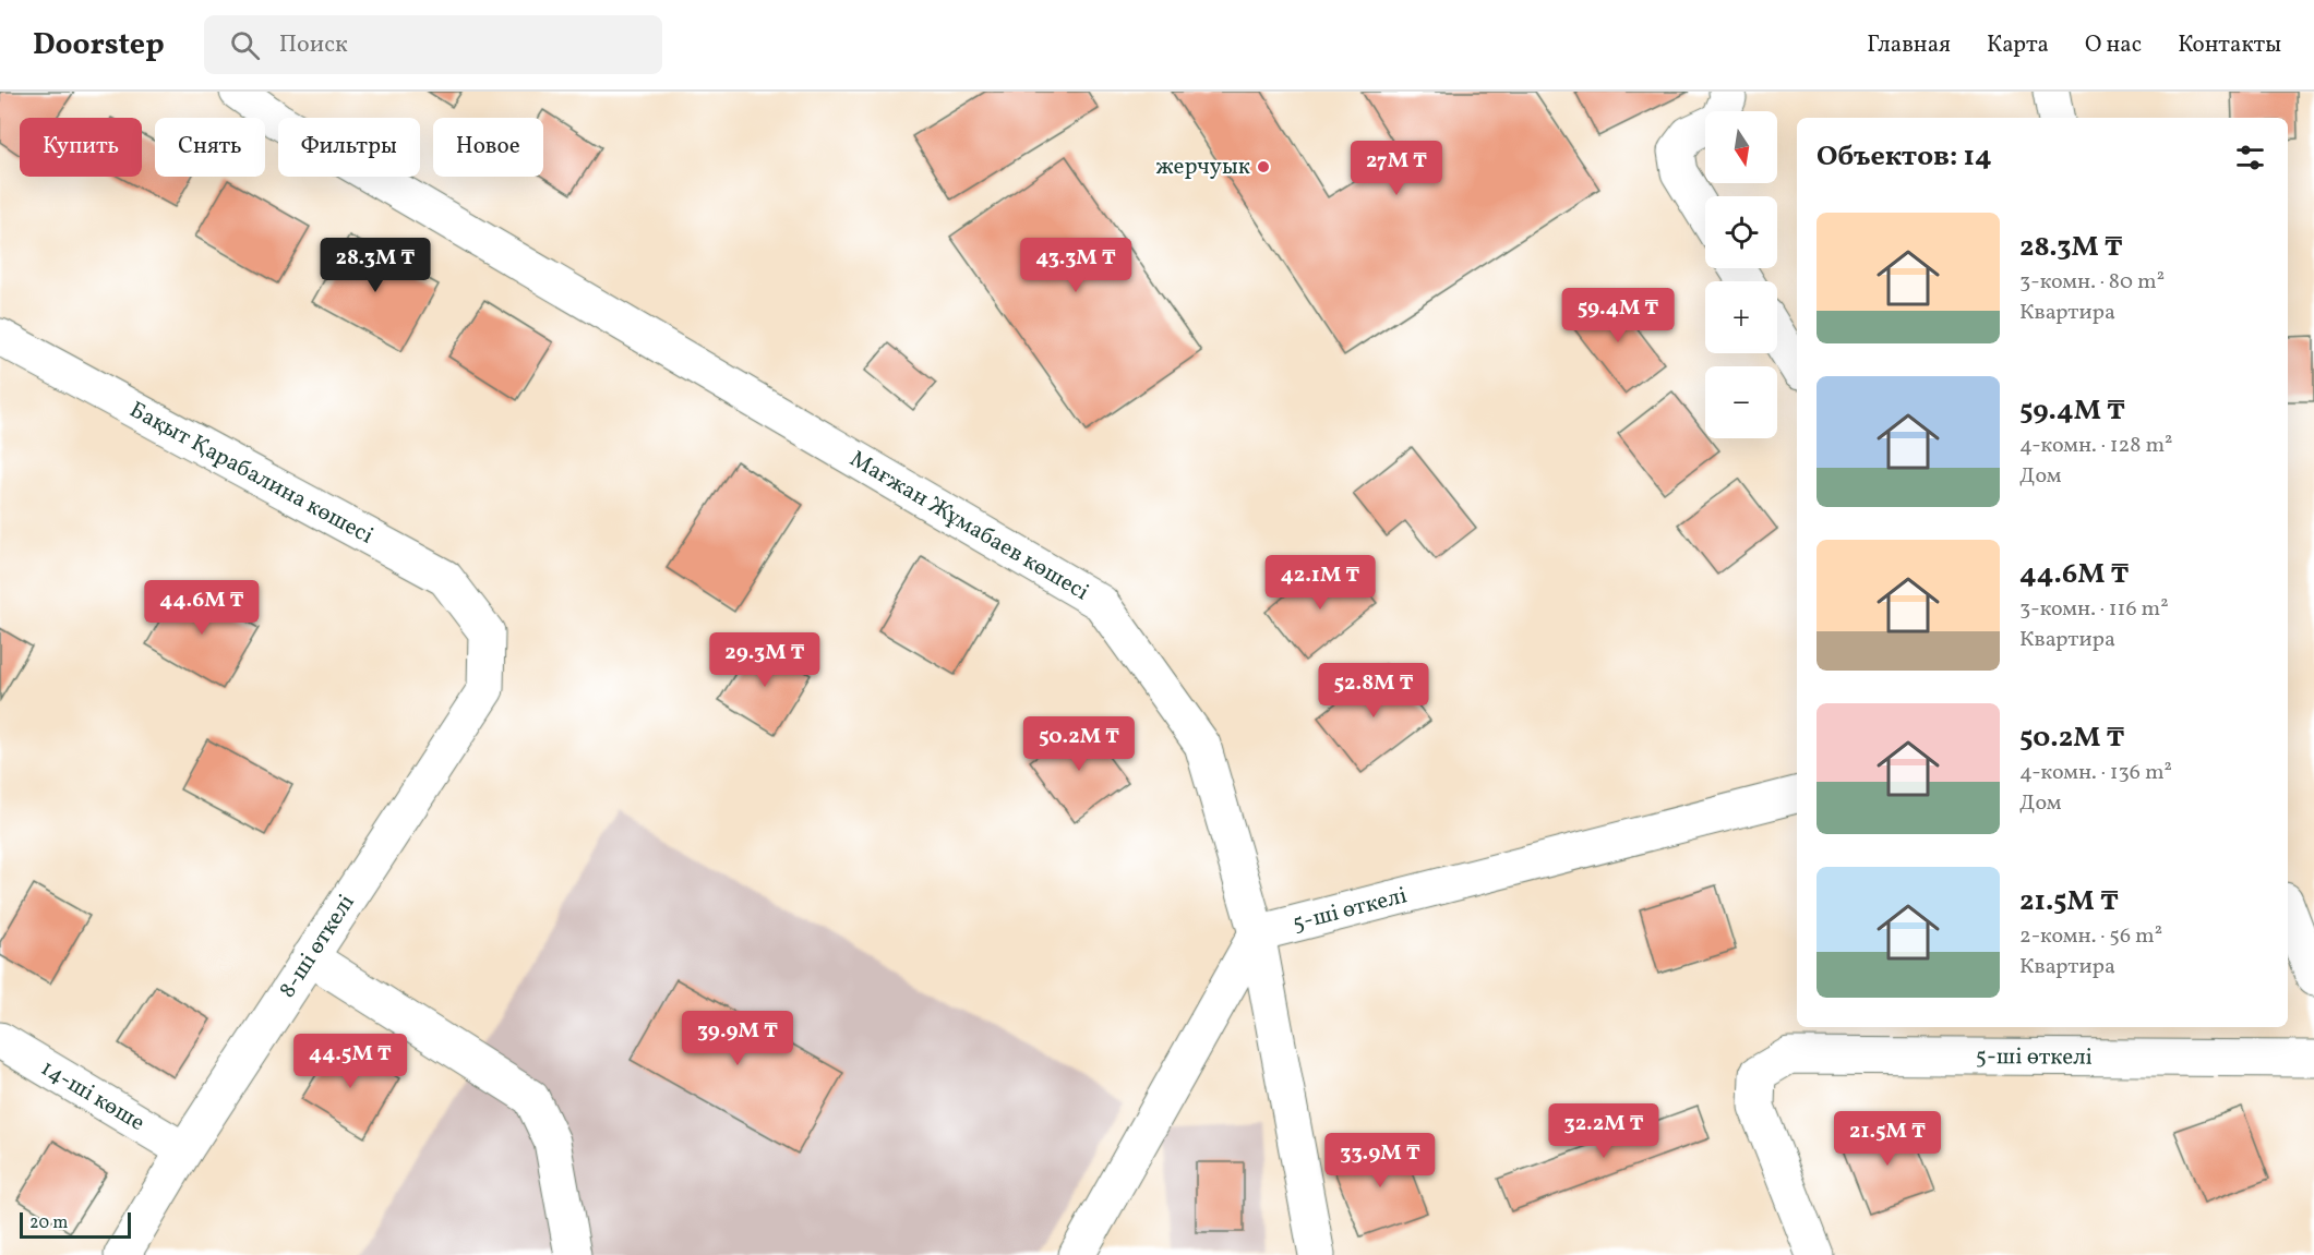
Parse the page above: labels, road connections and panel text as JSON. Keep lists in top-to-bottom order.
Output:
{
  "streets": {
    "street": [
      "Бақыт Қарабалина көшесі",
      "Мағжан Жұмабаев көшесі",
      "5-ші өткелі",
      "8-ші өткелі",
      "14-ші көше"
    ]
  },
  "crossings": [
    ["Бақыт Қарабалина көшесі", "8-ші өткелі"],
    ["Мағжан Жұмабаев көшесі", "5-ші өткелі"],
    ["8-ші өткелі", "14-ші көше"]
  ],
  "places": ["жерчуык"],
  "scale_bar": "20 m",
  "north": "bottom",
  "page": {
    "header": "Doorstep",
    "search": "Поиск",
    "nav": [
      "Главная",
      "Карта",
      "О нас",
      "Контакты"
    ],
    "map_buttons": ["+", "−"],
    "chip": [
      "Купить",
      "Снять",
      "Фильтры",
      "Новое"
    ],
    "heading": "Объектов: 14",
    "price": [
      "27M ₸",
      "28.3M ₸",
      "43.3M ₸",
      "59.4M ₸",
      "42.1M ₸",
      "44.6M ₸",
      "29.3M ₸",
      "52.8M ₸",
      "50.2M ₸",
      "39.9M ₸",
      "44.5M ₸",
      "32.2M ₸",
      "21.5M ₸",
      "33.9M ₸"
    ],
    "list": [
      {
        "name": "28.3M ₸",
        "note": "3-комн. · 80 m² · Квартира"
      },
      {
        "name": "59.4M ₸",
        "note": "4-комн. · 128 m² · Дом"
      },
      {
        "name": "44.6M ₸",
        "note": "3-комн. · 116 m² · Квартира"
      },
      {
        "name": "50.2M ₸",
        "note": "4-комн. · 136 m² · Дом"
      },
      {
        "name": "21.5M ₸",
        "note": "2-комн. · 56 m² · Квартира"
      }
    ],
    "scale": "20 m"
  }
}
